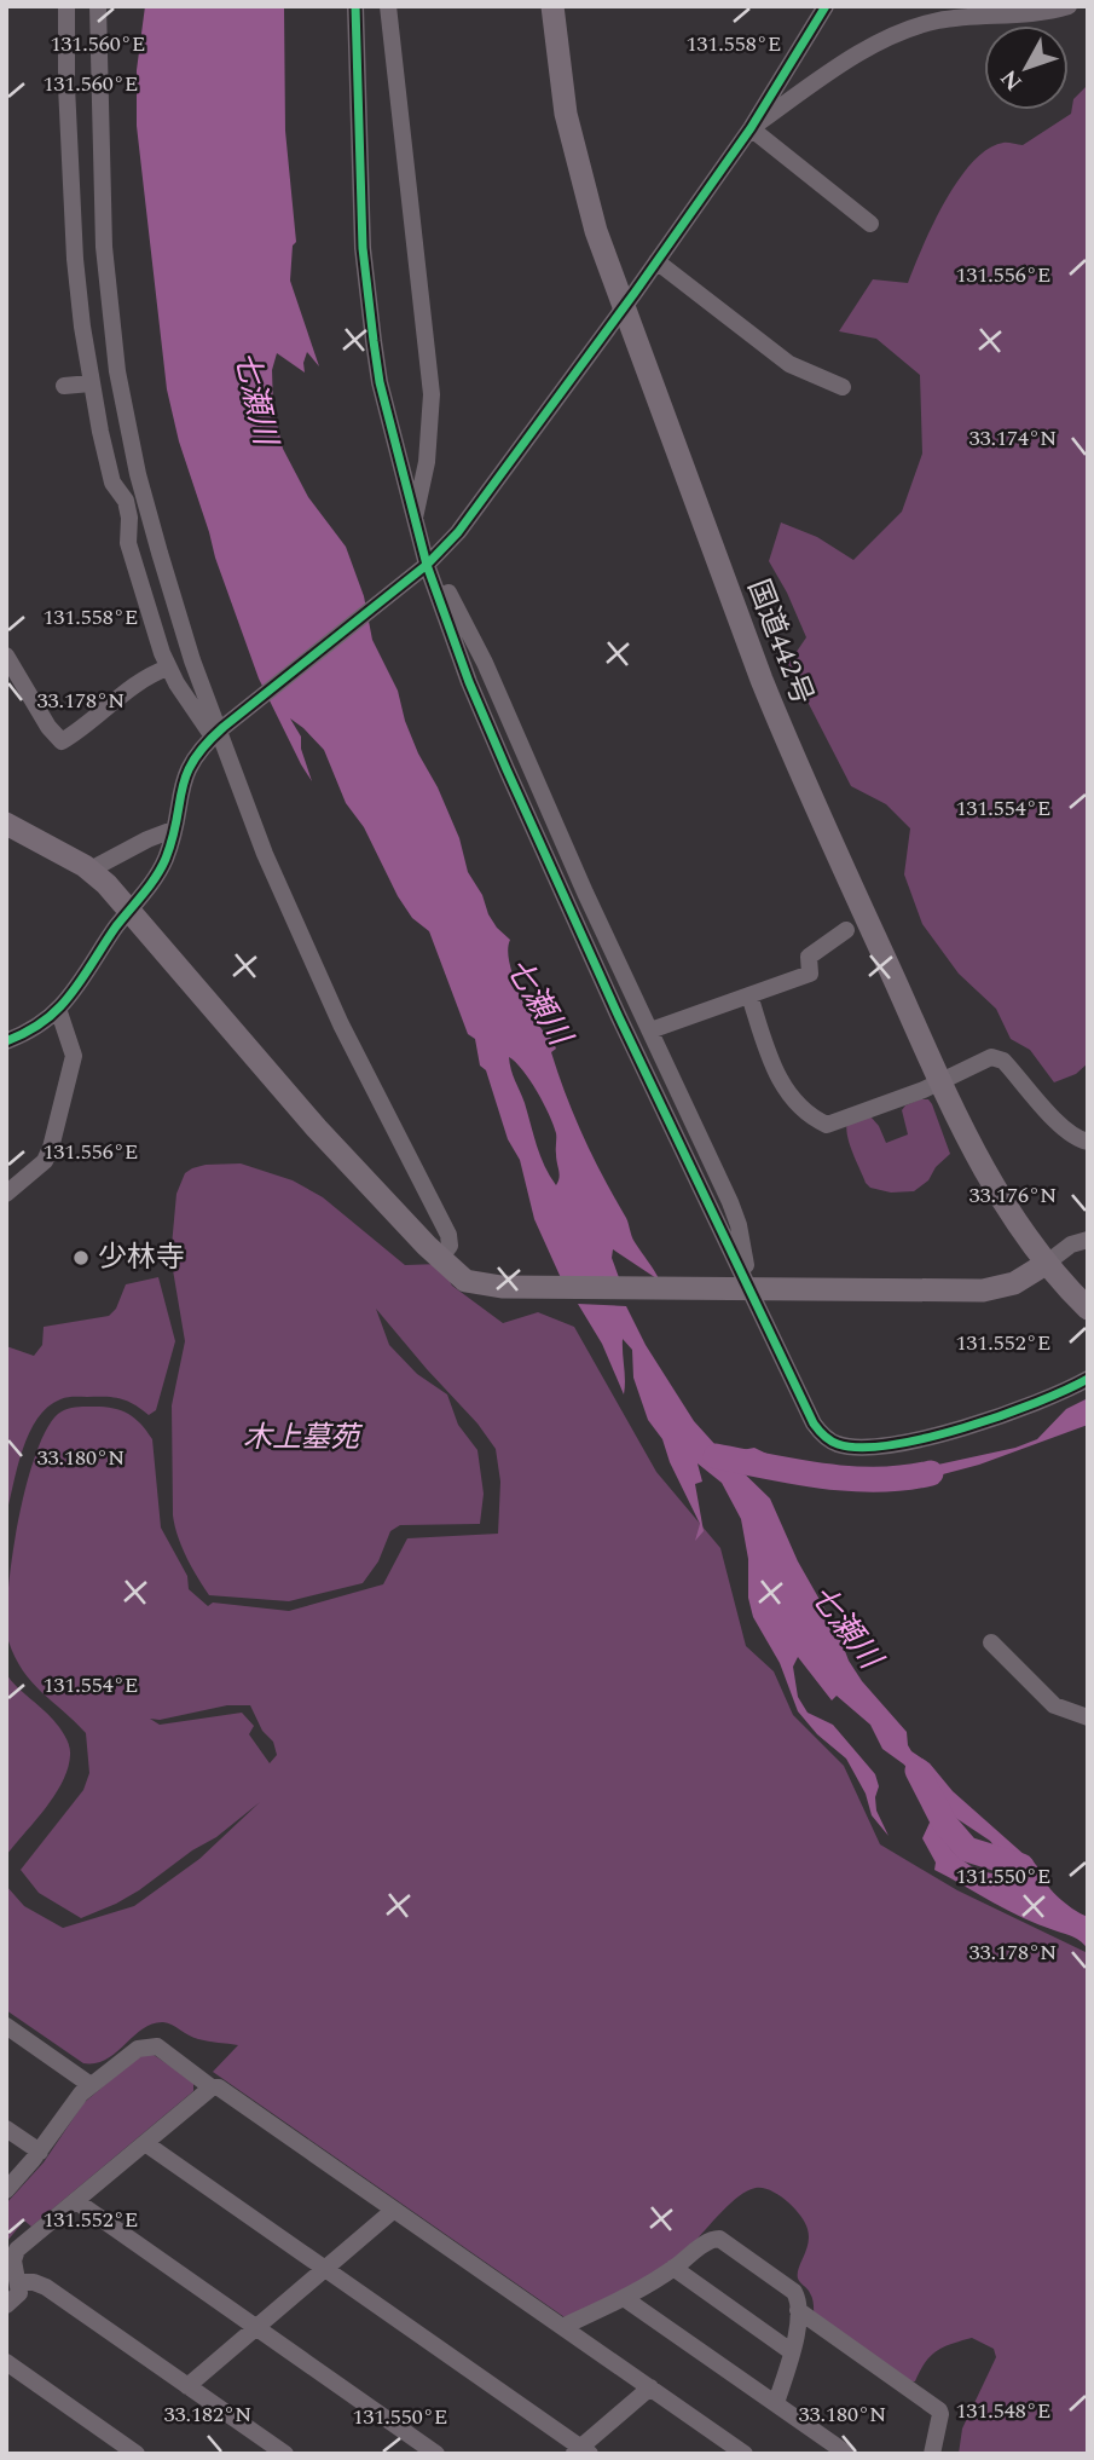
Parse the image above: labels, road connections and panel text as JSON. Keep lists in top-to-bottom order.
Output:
{
  "streets": {
    "highway": ["国道442号"]
  },
  "water": ["七瀬川"],
  "parks": ["木上墓苑"],
  "places": ["少林寺"],
  "north": "bottom left",
  "coordinates": [
    "131.560°E",
    "131.558°E",
    "131.556°E",
    "33.174°N",
    "33.178°N",
    "131.554°E",
    "33.176°N",
    "131.552°E",
    "33.180°N",
    "131.550°E",
    "131.548°E",
    "33.182°N"
  ]
}
